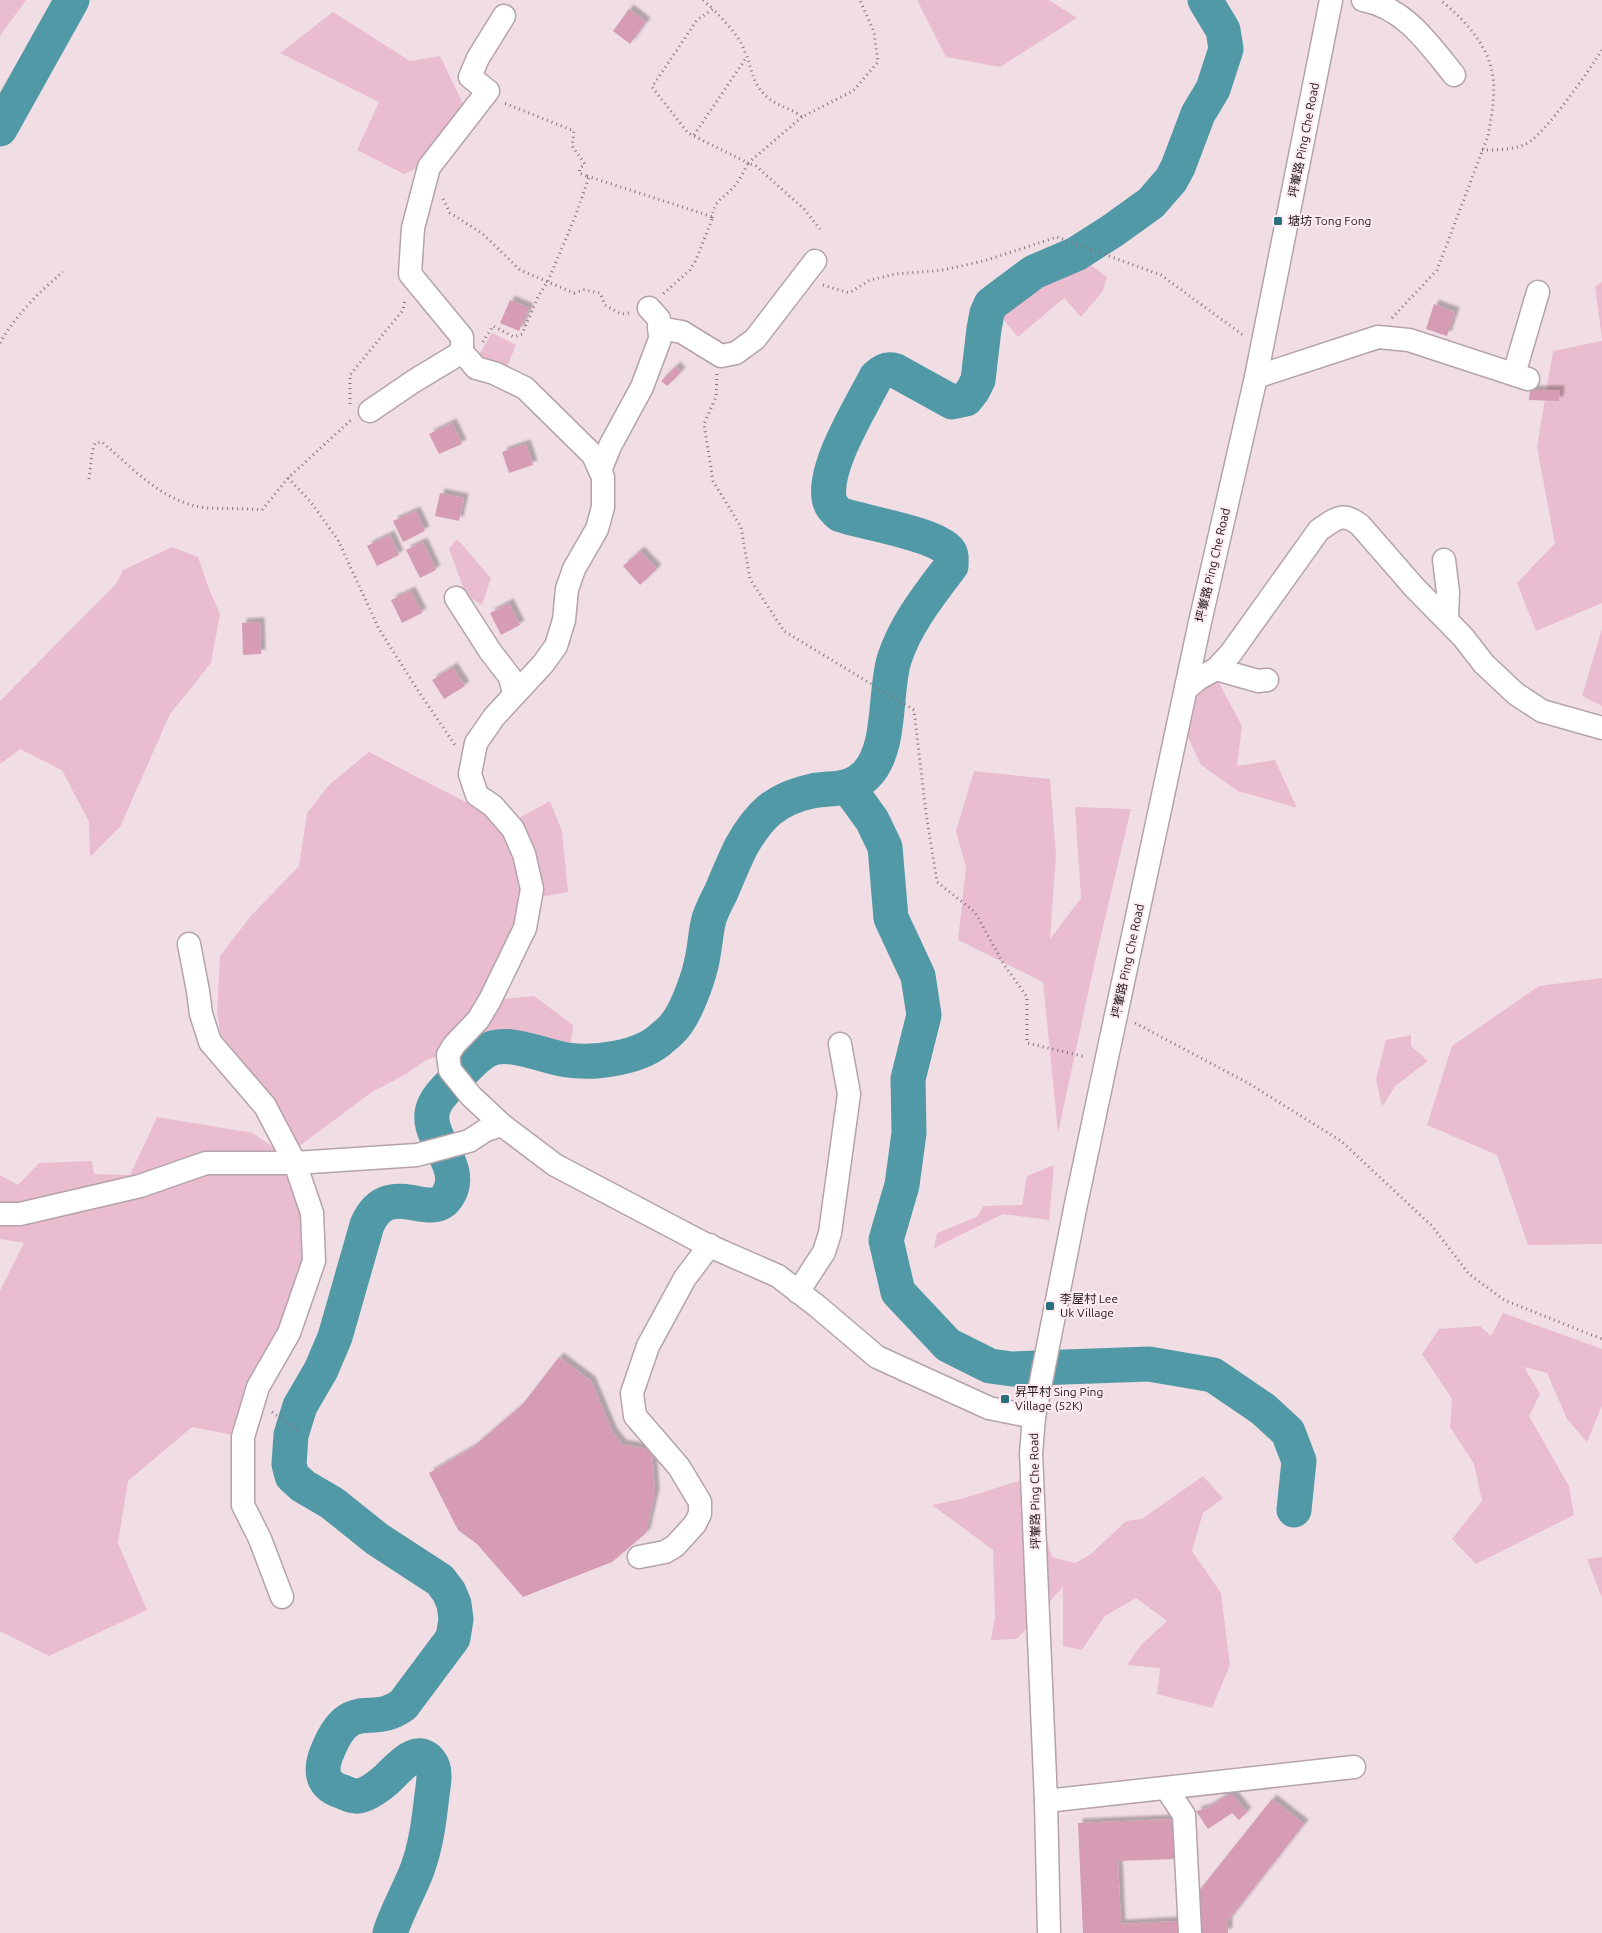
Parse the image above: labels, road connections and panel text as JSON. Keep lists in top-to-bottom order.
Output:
{
  "streets": {
    "street": ["坪輋路 Ping Che Road"]
  },
  "places": {
    "transit": ["塘坊 Tong Fong", "李屋村 Lee Uk Village", "昇平村 Sing Ping Village (52K)"]
  }
}
